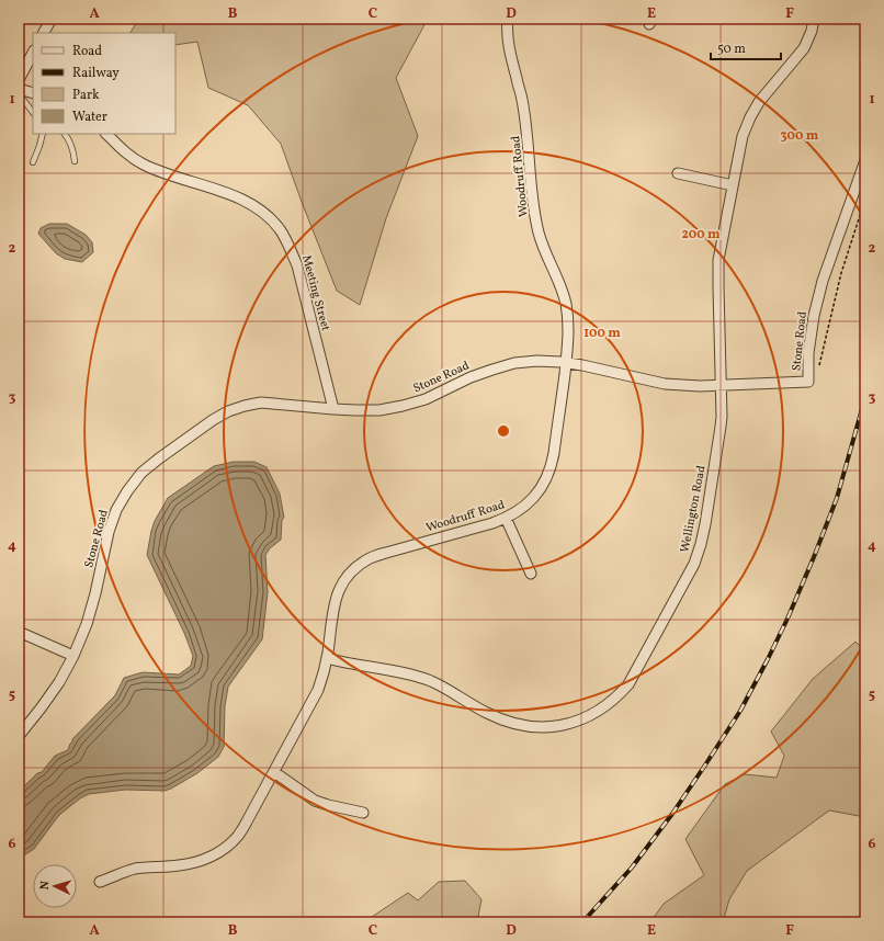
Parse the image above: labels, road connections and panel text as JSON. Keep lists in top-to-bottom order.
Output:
{
  "streets": {
    "street": [
      "Woodruff Road",
      "Meeting Street",
      "Stone Road",
      "Wellington Road"
    ]
  },
  "crossings": [
    ["Woodruff Road", "Stone Road"],
    ["Woodruff Road", "Wellington Road"],
    ["Meeting Street", "Stone Road"],
    ["Stone Road", "Wellington Road"]
  ],
  "legend": [
    "Road",
    "Railway",
    "Park",
    "Water"
  ],
  "scale_bar": "50 m",
  "north": "left",
  "grid": {
    "columns": [
      "A",
      "B",
      "C",
      "D",
      "E",
      "F"
    ],
    "rows": [
      "1",
      "2",
      "3",
      "4",
      "5",
      "6"
    ]
  },
  "rings": ["300 m", "200 m", "100 m"]
}
